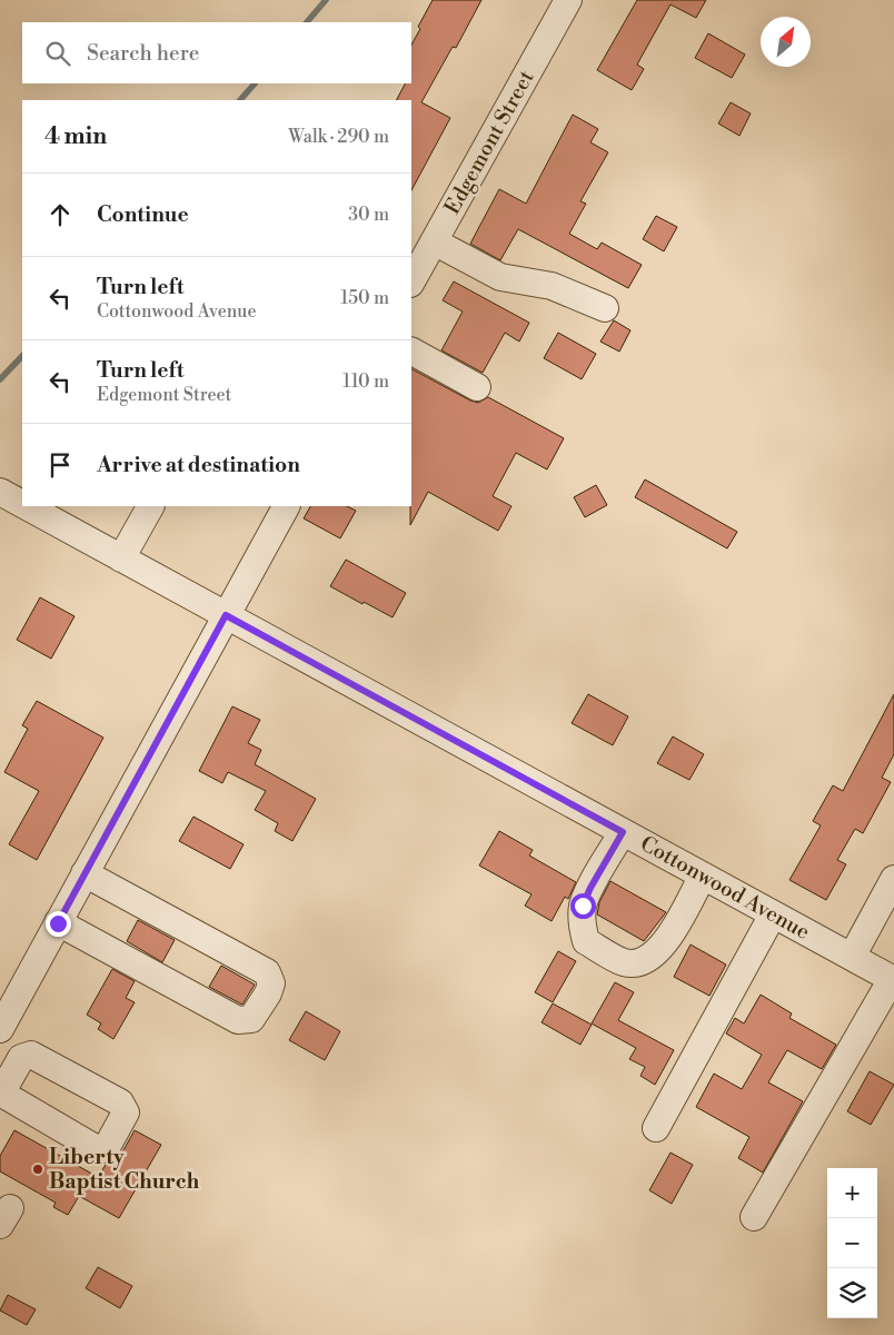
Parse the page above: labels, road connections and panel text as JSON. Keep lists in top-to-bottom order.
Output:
{
  "streets": {
    "street": ["Edgemont Street", "Cottonwood Avenue"]
  },
  "places": ["Liberty Baptist Church"],
  "north": "top right",
  "page": {
    "search": "Search here",
    "heading": ["4 min", "Walk · 290 m"],
    "list": [
      ["Continue", "30 m"],
      ["Turn left", "Cottonwood Avenue", "150 m"],
      ["Turn left", "Edgemont Street", "110 m"],
      "Arrive at destination"
    ],
    "map_buttons": ["+", "−"]
  }
}
